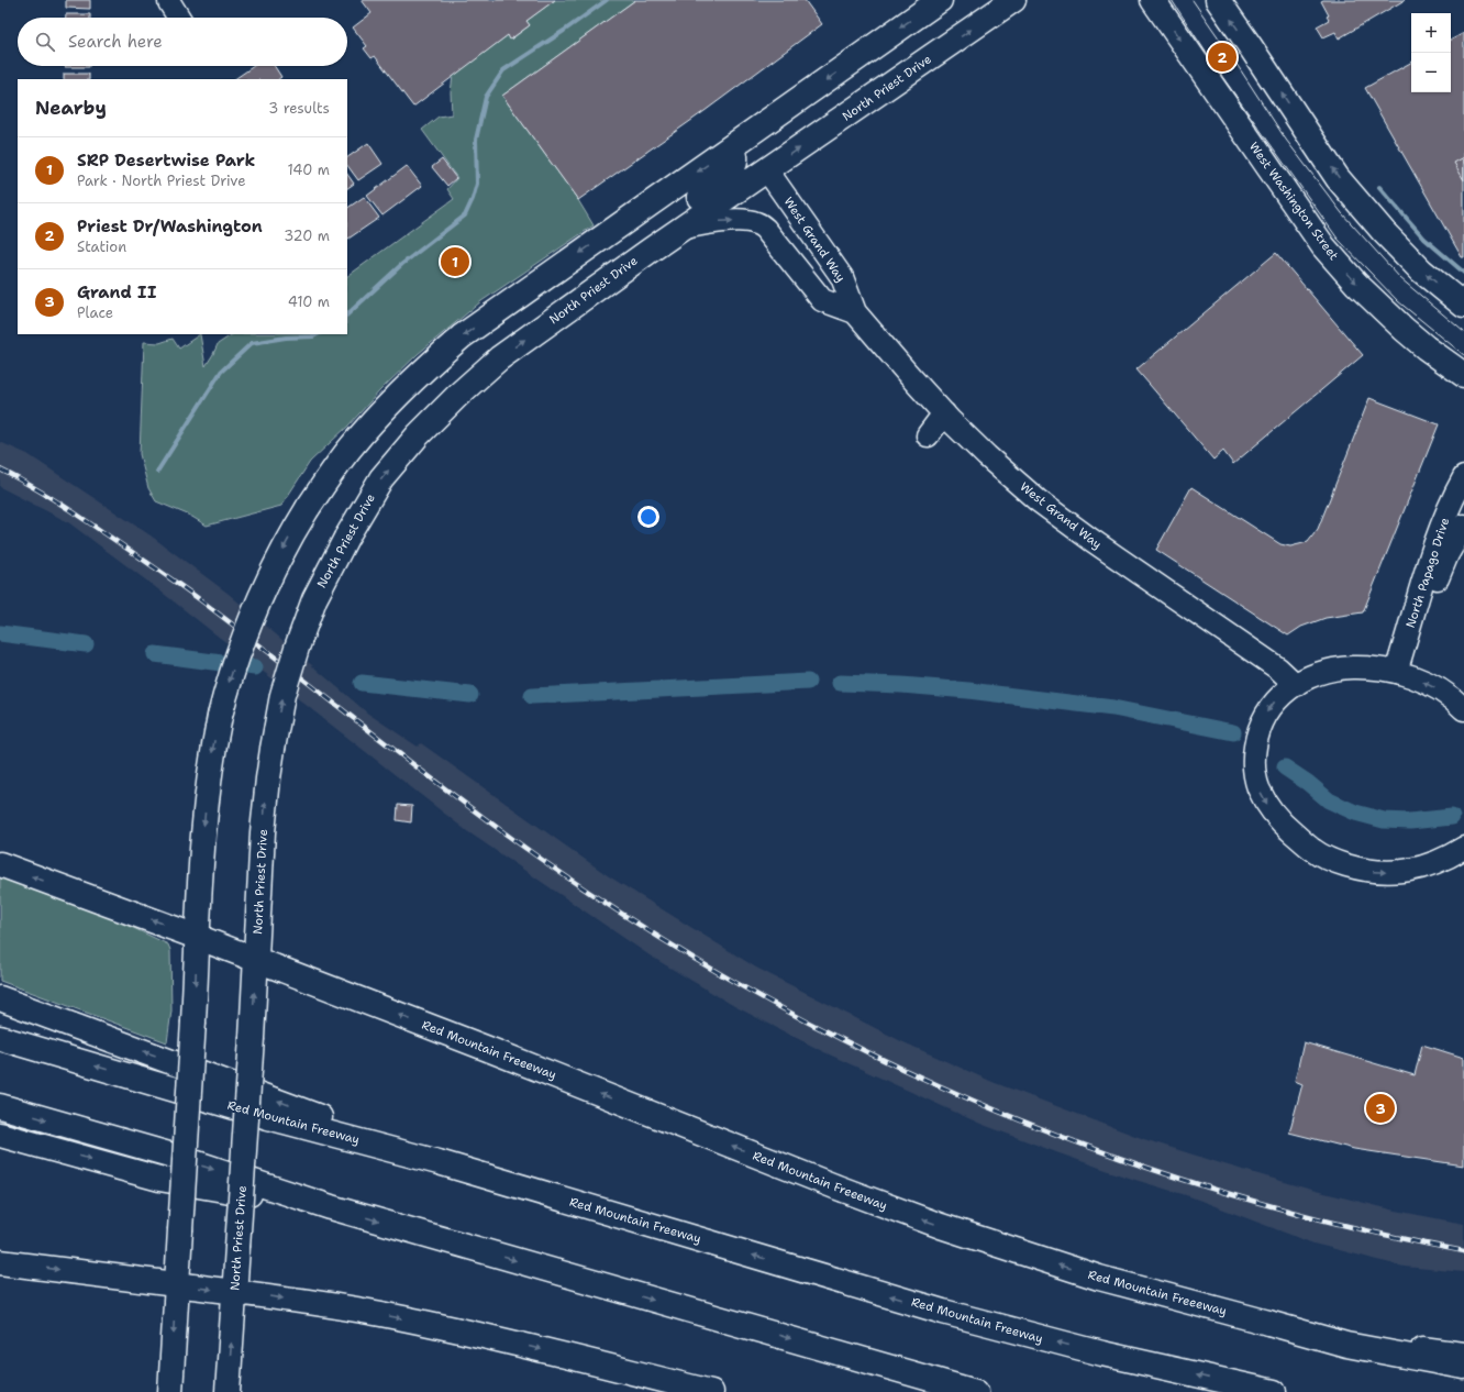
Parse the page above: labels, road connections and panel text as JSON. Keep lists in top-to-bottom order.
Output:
{
  "streets": {
    "main road": [
      "North Priest Drive",
      "West Washington Street",
      "Red Mountain Freeeway",
      "Red Mountain Freeway"
    ],
    "street": ["West Grand Way", "North Papago Drive"]
  },
  "crossings": [
    ["North Priest Drive", "West Grand Way"],
    ["North Priest Drive", "Red Mountain Freeeway"]
  ],
  "page": {
    "map_buttons": ["+", "−"],
    "search": "Search here",
    "pins": ["2", "1", "3"],
    "heading": ["Nearby", "3 results"],
    "list": [
      {
        "mark": "1",
        "name": "SRP Desertwise Park",
        "note": "Park · North Priest Drive",
        "value": "140 m"
      },
      {
        "mark": "2",
        "name": "Priest Dr/Washington",
        "note": "Station",
        "value": "320 m"
      },
      {
        "mark": "3",
        "name": "Grand II",
        "note": "Place",
        "value": "410 m"
      }
    ]
  }
}
